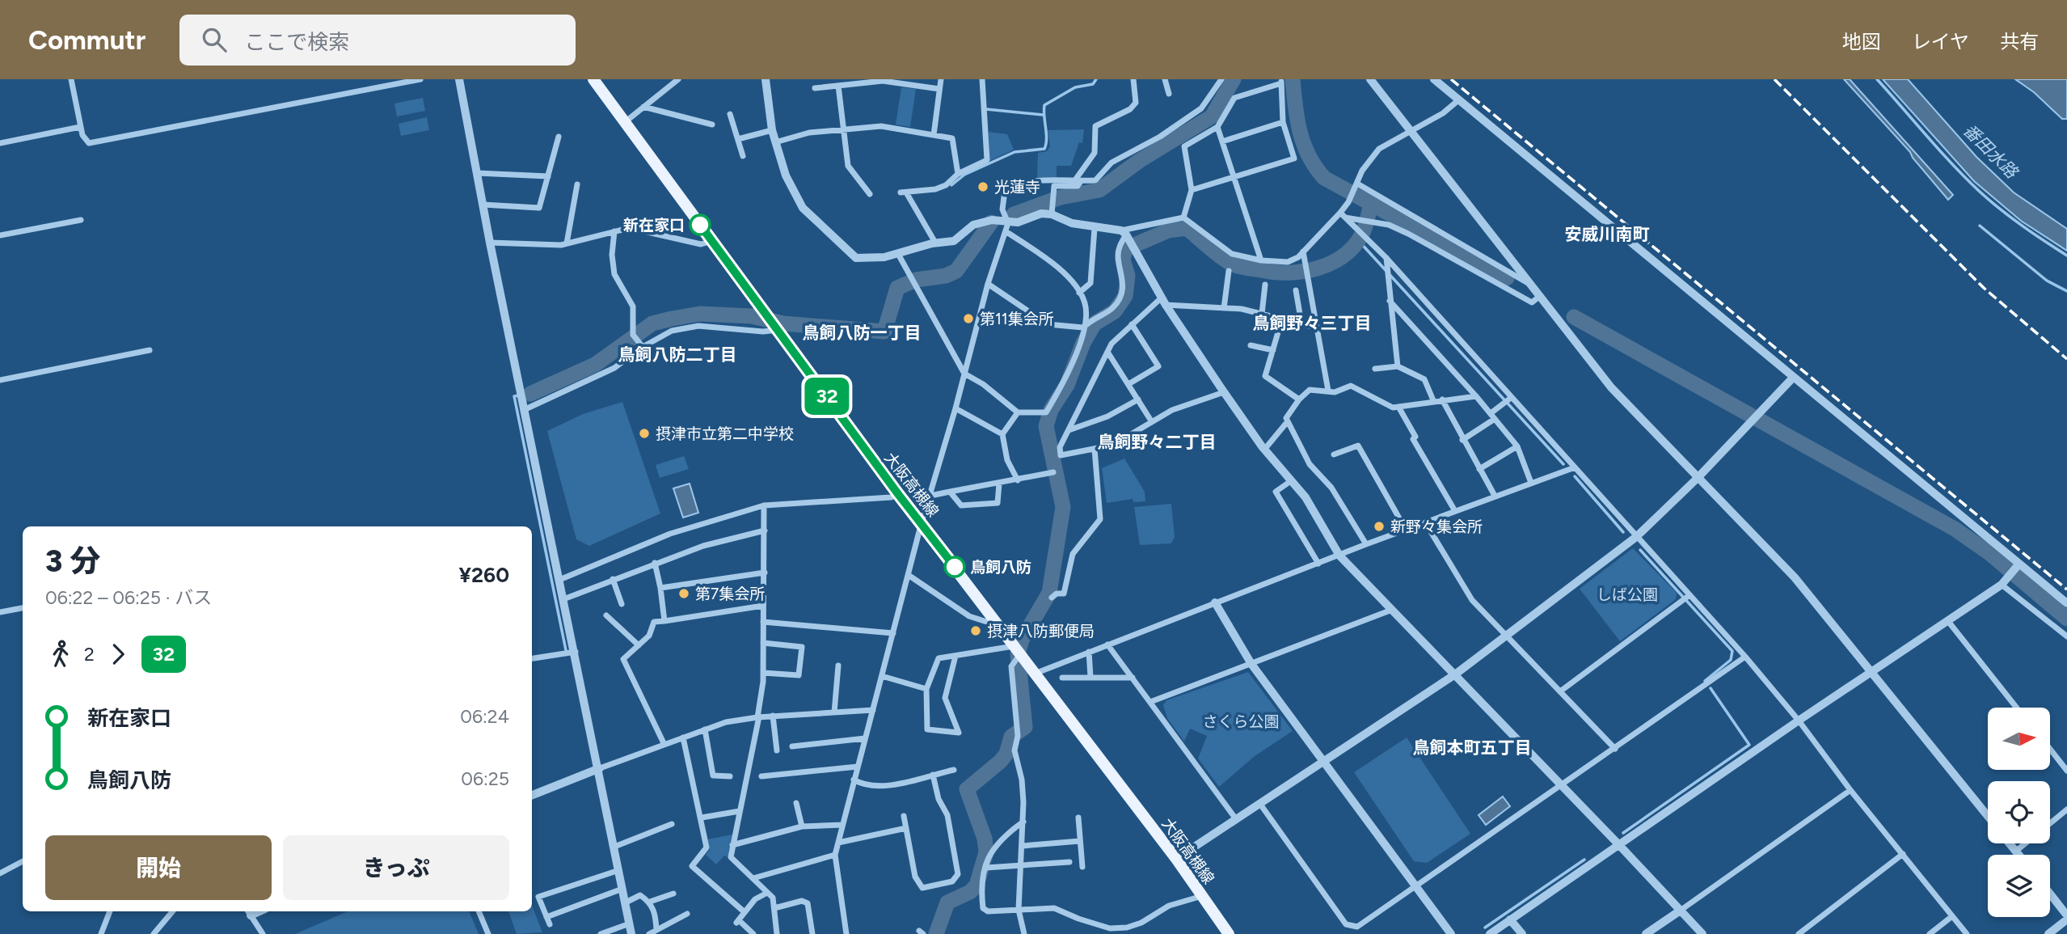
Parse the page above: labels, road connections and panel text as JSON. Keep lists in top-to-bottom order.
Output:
{
  "streets": {
    "main road": ["大阪高槻線"]
  },
  "districts": [
    "安威川南町",
    "鳥飼野々三丁目",
    "鳥飼八防一丁目",
    "鳥飼八防二丁目",
    "鳥飼野々二丁目",
    "鳥飼本町五丁目"
  ],
  "water": ["番田水路"],
  "parks": ["しば公園", "さくら公園"],
  "places": [
    "光蓮寺",
    "新在家口",
    "第11集会所",
    "摂津市立第二中学校",
    "新野々集会所",
    "鳥飼八防",
    "第7集会所",
    "摂津八防郵便局"
  ],
  "lines": ["bus line 32"],
  "north": "right",
  "page": {
    "header": "Commutr",
    "search": "ここで検索",
    "nav": ["地図", "レイヤ", "共有"],
    "on_map": "32",
    "heading": ["3 分", "06:22 – 06:25 · バス", "¥260"],
    "legs": ["2", "32"],
    "list": [
      {
        "name": "新在家口",
        "value": "06:24"
      },
      {
        "name": "鳥飼八防",
        "value": "06:25"
      }
    ],
    "buttons": ["開始", "きっぷ"]
  }
}
